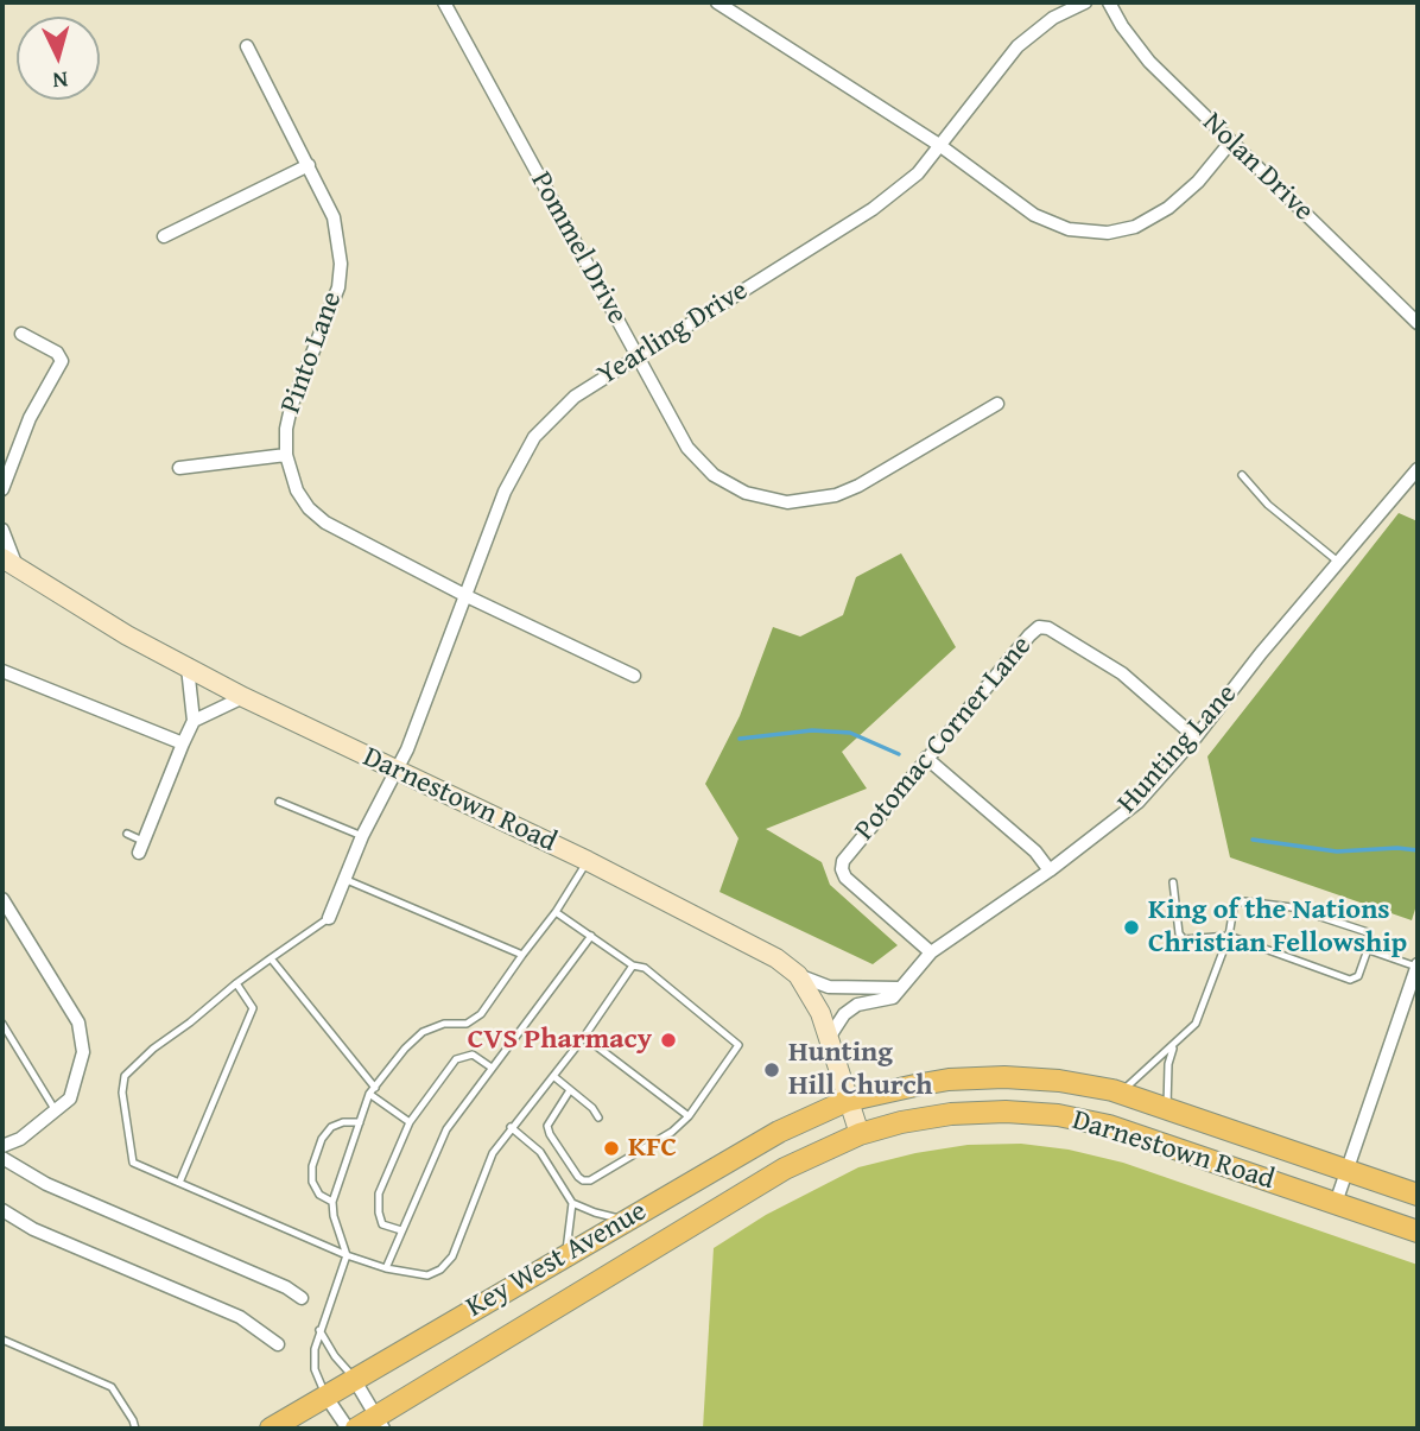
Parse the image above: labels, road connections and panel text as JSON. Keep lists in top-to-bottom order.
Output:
{
  "streets": {
    "main road": ["Darnestown Road", "Key West Avenue"],
    "street": [
      "Nolan Drive",
      "Pommel Drive",
      "Yearling Drive",
      "Pinto Lane",
      "Potomac Corner Lane",
      "Hunting Lane"
    ]
  },
  "crossings": [
    ["Pommel Drive", "Yearling Drive"],
    ["Yearling Drive", "Pinto Lane"],
    ["Yearling Drive", "Darnestown Road"],
    ["Potomac Corner Lane", "Hunting Lane"],
    ["Hunting Lane", "Darnestown Road"],
    ["Darnestown Road", "Key West Avenue"]
  ],
  "places": [
    "King of the Nations Christian Fellowship",
    "CVS Pharmacy",
    "Hunting Hill Church",
    "KFC"
  ],
  "north": "bottom"
}
